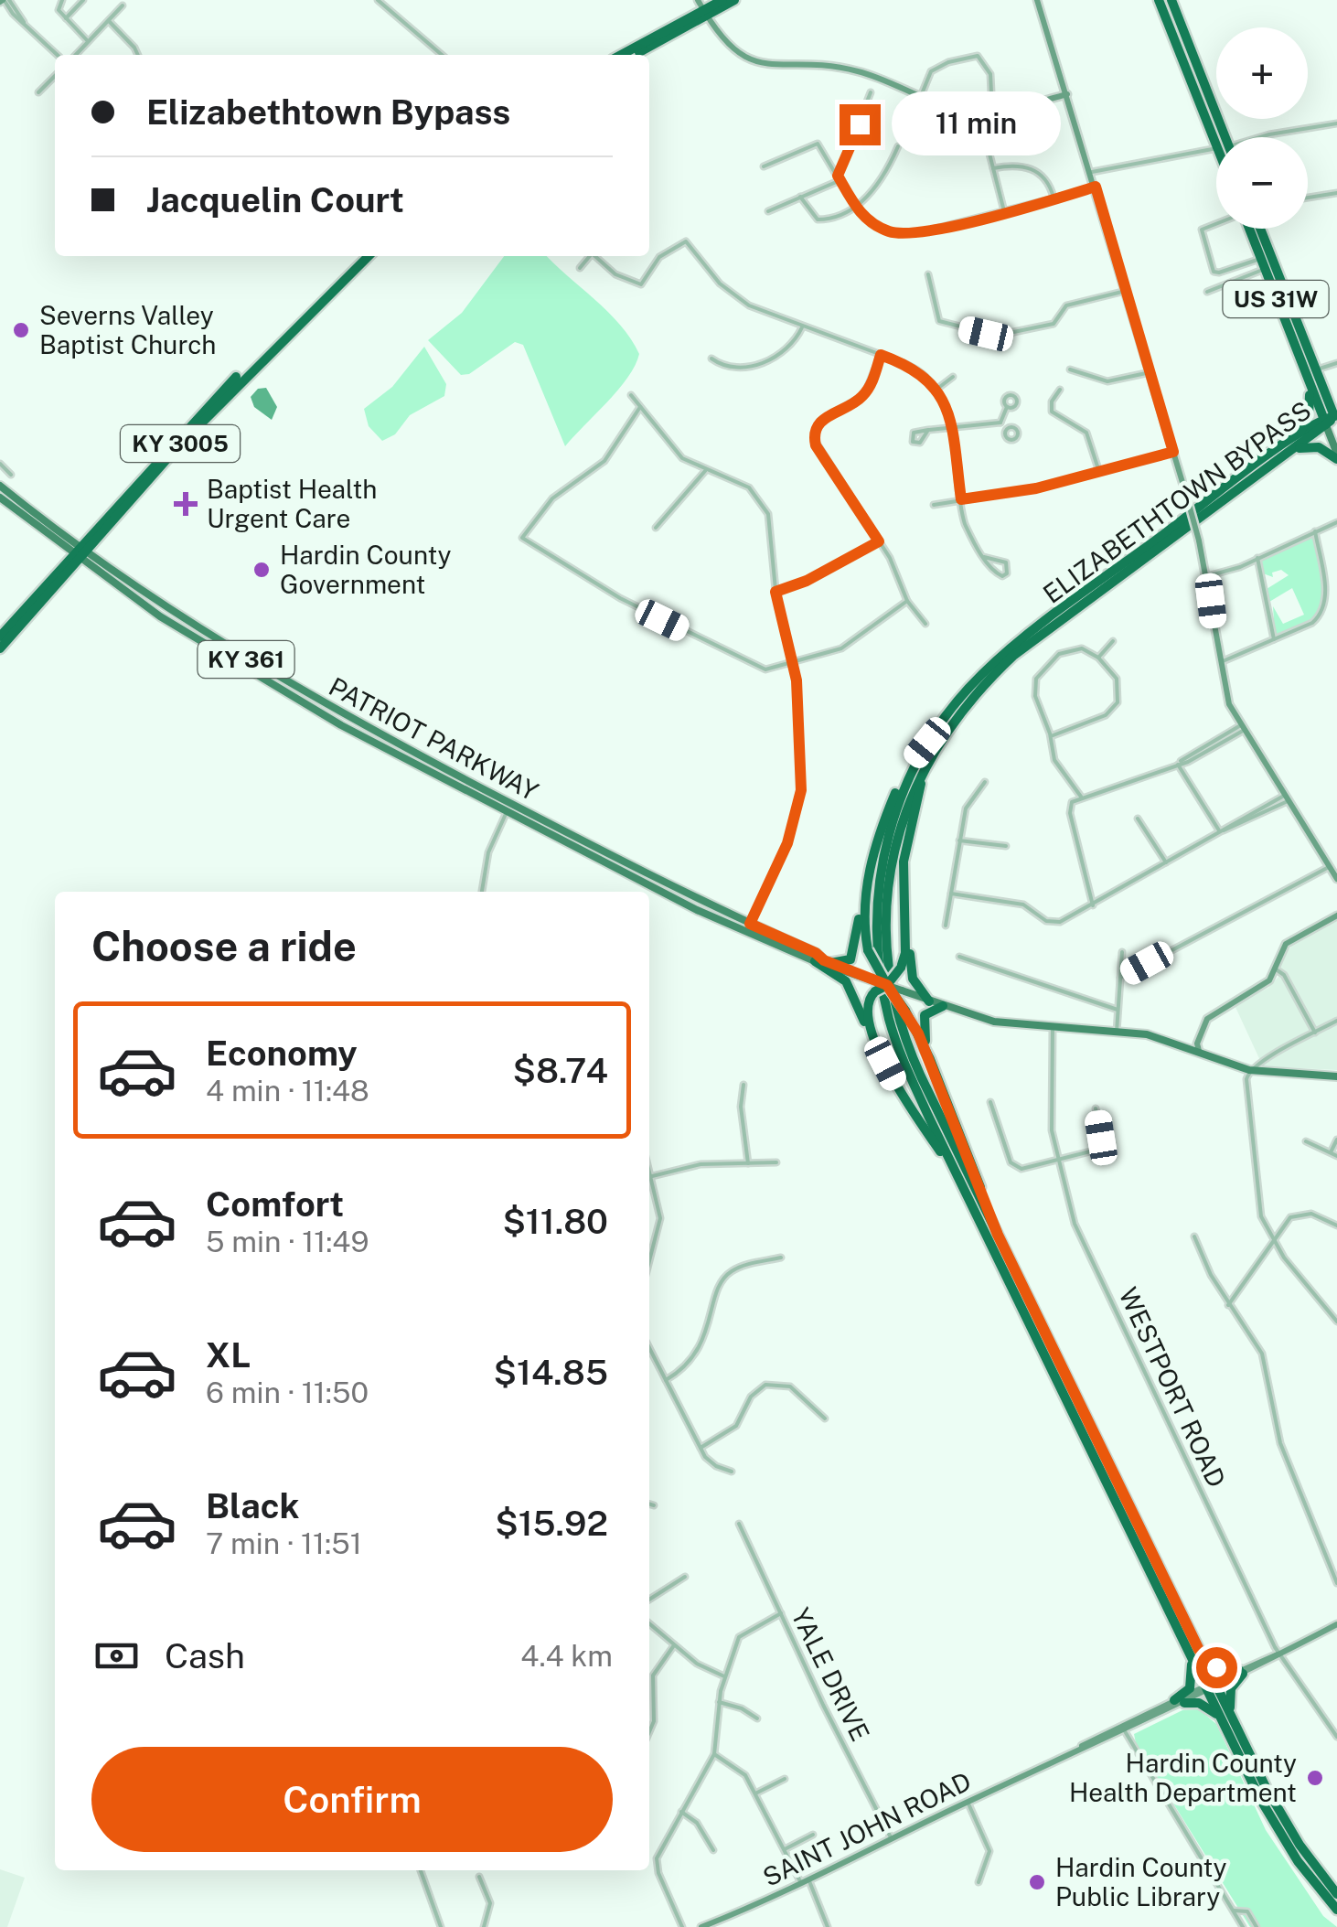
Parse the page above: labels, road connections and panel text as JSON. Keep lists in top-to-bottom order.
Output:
{
  "streets": {
    "highway": ["US 31W", "KY 3005", "ELIZABETHTOWN BYPASS"],
    "main road": ["KY 361", "PATRIOT PARKWAY"],
    "street": ["WESTPORT ROAD", "YALE DRIVE", "SAINT JOHN ROAD"]
  },
  "crossings": [
    ["US 31W", "ELIZABETHTOWN BYPASS"],
    ["KY 3005", "PATRIOT PARKWAY"],
    ["ELIZABETHTOWN BYPASS", "SAINT JOHN ROAD"],
    ["KY 361", "PATRIOT PARKWAY"],
    ["KY 361", "WESTPORT ROAD"],
    ["WESTPORT ROAD", "SAINT JOHN ROAD"],
    ["YALE DRIVE", "SAINT JOHN ROAD"]
  ],
  "places": {
    "other": [
      "Severns Valley Baptist Church",
      "Hardin County Government",
      "Hardin County Health Department",
      "Hardin County Public Library"
    ],
    "health": ["Baptist Health Urgent Care"]
  },
  "page": {
    "map_buttons": ["+", "−"],
    "banner": ["Elizabethtown Bypass", "Jacquelin Court"],
    "bubble": "11 min",
    "heading": "Choose a ride",
    "list": [
      {
        "name": "Economy",
        "note": "4 min · 11:48",
        "value": "$8.74"
      },
      {
        "name": "Comfort",
        "note": "5 min · 11:49",
        "value": "$11.80"
      },
      {
        "name": "XL",
        "note": "6 min · 11:50",
        "value": "$14.85"
      },
      {
        "name": "Black",
        "note": "7 min · 11:51",
        "value": "$15.92"
      }
    ],
    "pay": ["Cash", "4.4 km"],
    "buttons": "Confirm"
  }
}
